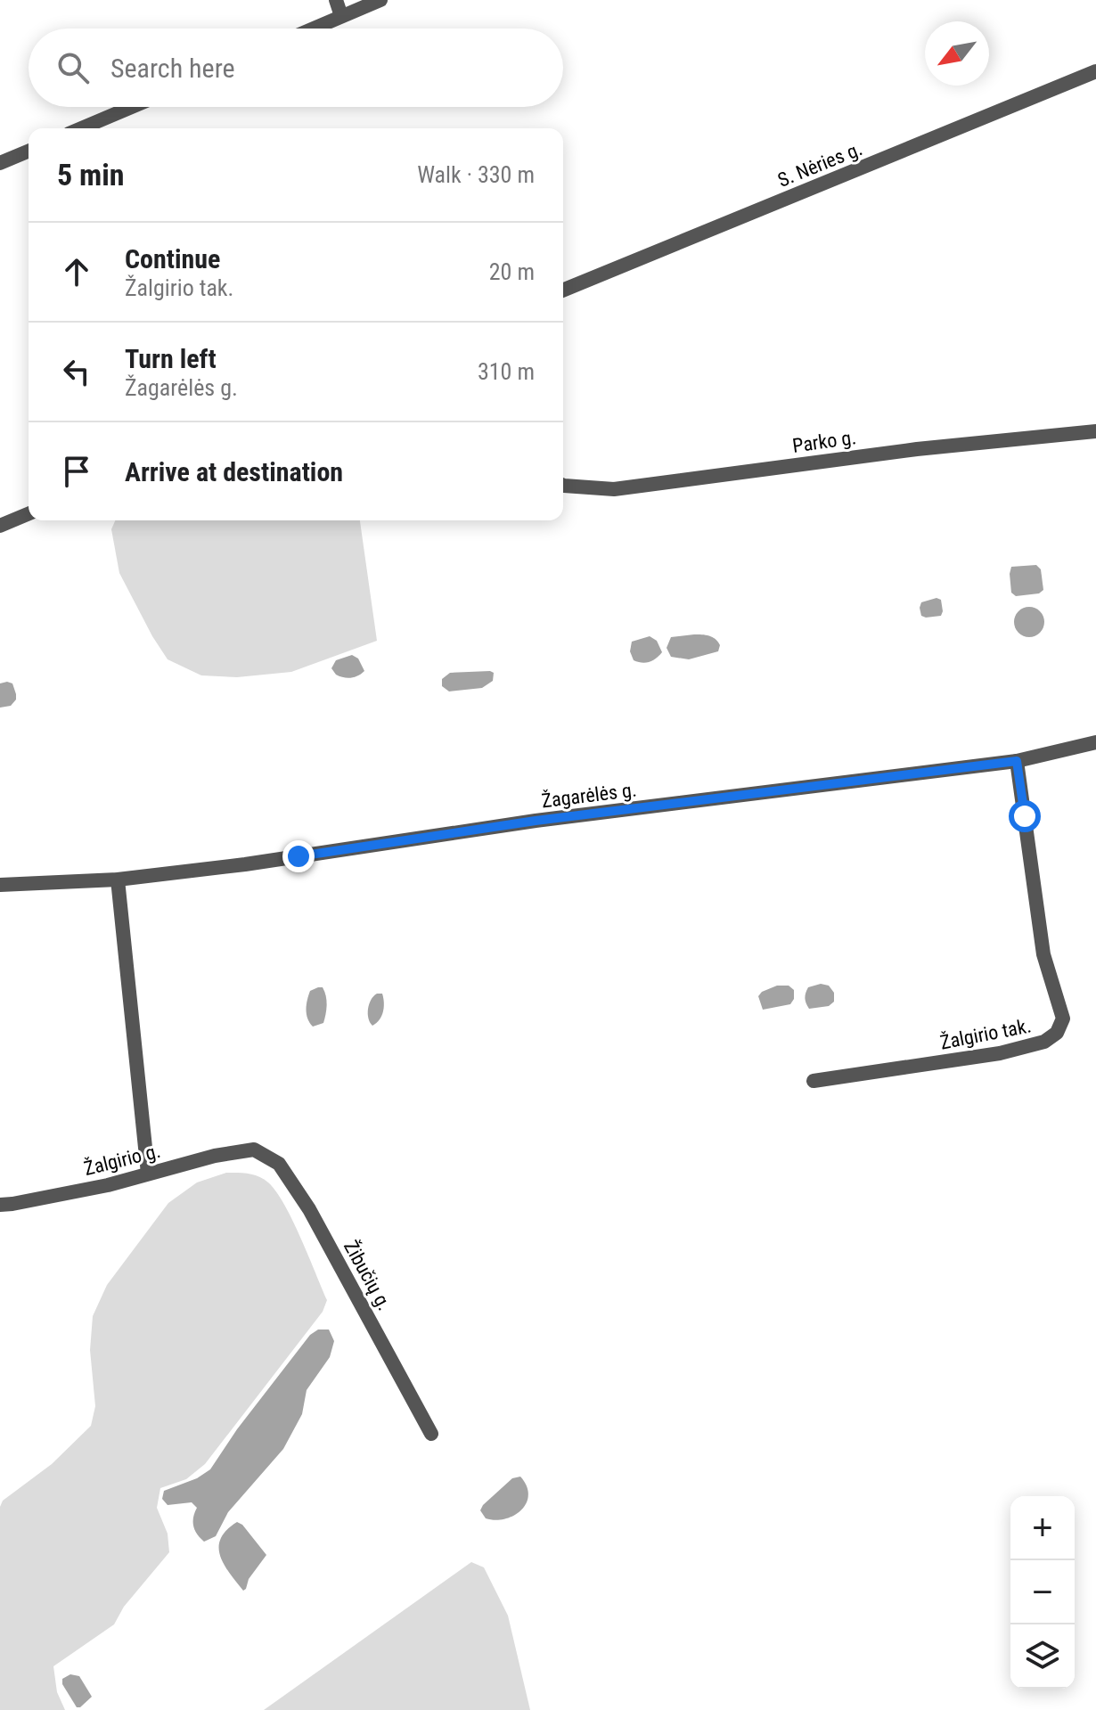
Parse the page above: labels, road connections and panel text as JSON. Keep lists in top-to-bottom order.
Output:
{
  "streets": {
    "street": [
      "S. Nėries g.",
      "Parko g.",
      "Žagarėlės g.",
      "Žalgirio tak.",
      "Žalgirio g.",
      "Žibučių g."
    ]
  },
  "crossings": [
    ["Žagarėlės g.", "Žalgirio tak."],
    ["Žalgirio g.", "Žibučių g."]
  ],
  "north": "bottom left",
  "page": {
    "search": "Search here",
    "heading": ["5 min", "Walk · 330 m"],
    "list": [
      ["Continue", "Žalgirio tak.", "20 m"],
      ["Turn left", "Žagarėlės g.", "310 m"],
      "Arrive at destination"
    ],
    "map_buttons": ["+", "−"]
  }
}
